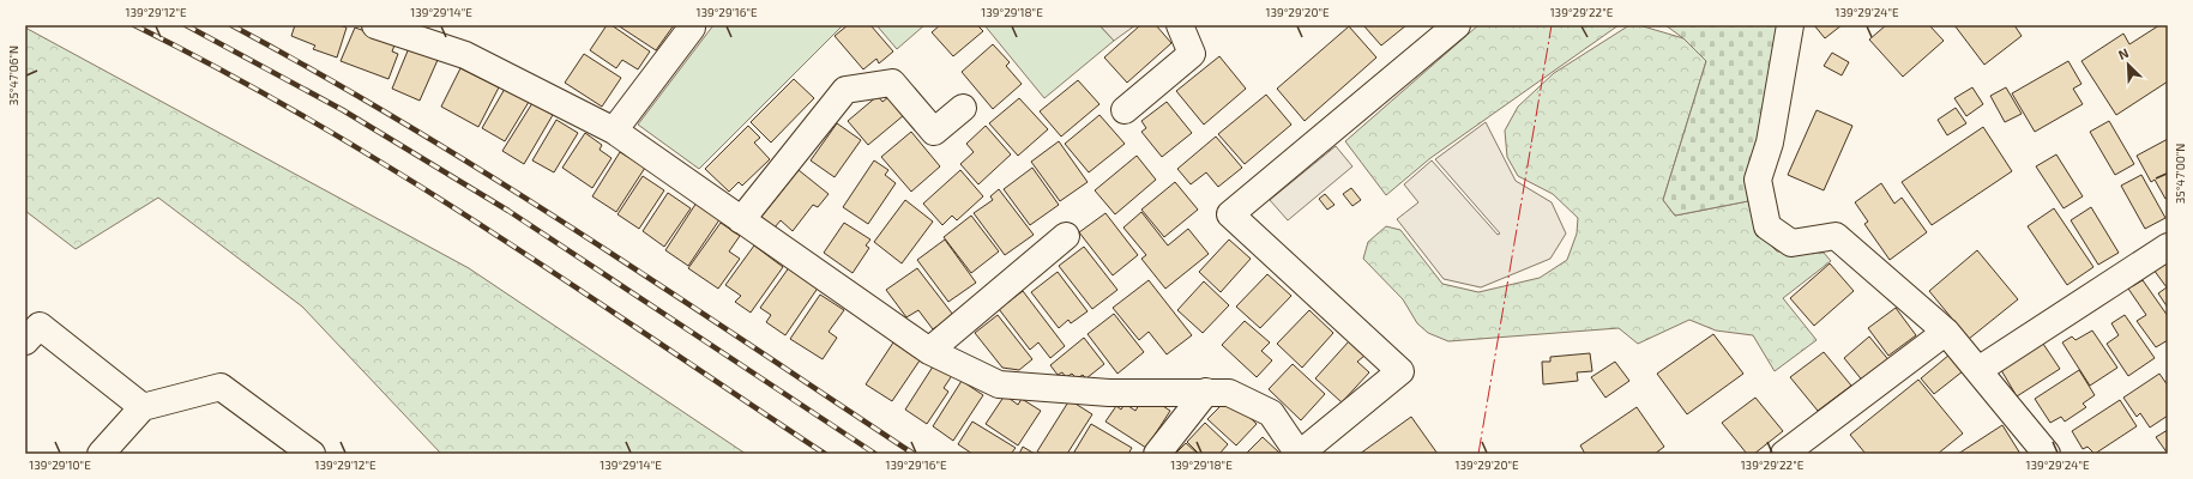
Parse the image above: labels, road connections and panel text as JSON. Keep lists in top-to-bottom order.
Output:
{
  "north": "top left",
  "coordinates": [
    "139°29'12\"E",
    "139°29'14\"E",
    "139°29'16\"E",
    "139°29'18\"E",
    "139°29'20\"E",
    "139°29'22\"E",
    "139°29'24\"E",
    "35°47'06\"N",
    "35°47'00\"N",
    "139°29'10\"E"
  ]
}
